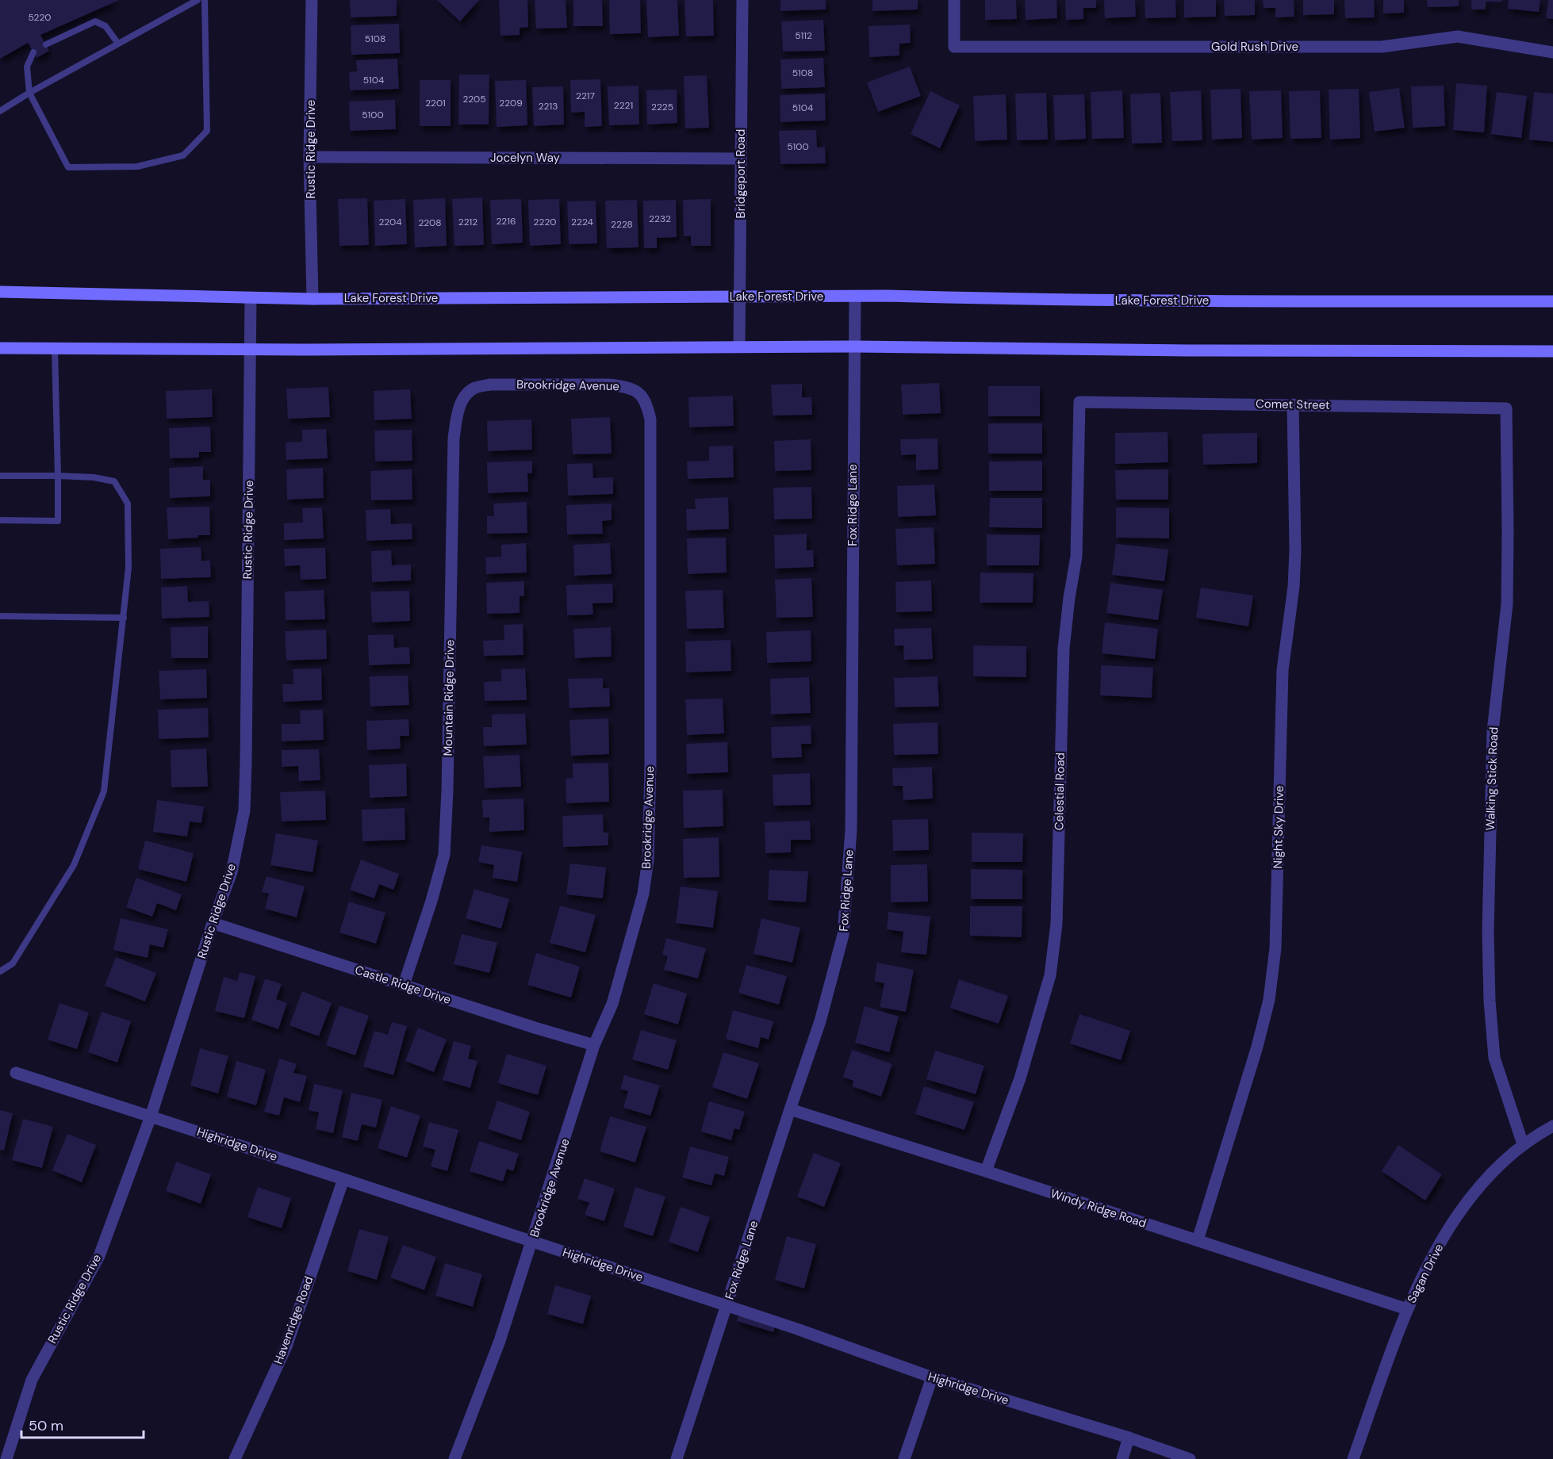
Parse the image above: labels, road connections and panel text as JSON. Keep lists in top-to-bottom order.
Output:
{
  "streets": {
    "main road": ["Lake Forest Drive"],
    "street": [
      "Gold Rush Drive",
      "Rustic Ridge Drive",
      "Jocelyn Way",
      "Bridgeport Road",
      "Brookridge Avenue",
      "Comet Street",
      "Fox Ridge Lane",
      "Mountain Ridge Drive",
      "Walking Stick Road",
      "Celestial Road",
      "Night Sky Drive",
      "Castle Ridge Drive",
      "Highridge Drive",
      "Windy Ridge Road",
      "Sagan Drive",
      "Havenridge Road"
    ]
  },
  "crossings": [
    ["Rustic Ridge Drive", "Jocelyn Way"],
    ["Rustic Ridge Drive", "Lake Forest Drive"],
    ["Rustic Ridge Drive", "Castle Ridge Drive"],
    ["Rustic Ridge Drive", "Highridge Drive"],
    ["Jocelyn Way", "Bridgeport Road"],
    ["Bridgeport Road", "Lake Forest Drive"],
    ["Lake Forest Drive", "Fox Ridge Lane"],
    ["Brookridge Avenue", "Mountain Ridge Drive"],
    ["Brookridge Avenue", "Castle Ridge Drive"],
    ["Brookridge Avenue", "Highridge Drive"],
    ["Comet Street", "Walking Stick Road"],
    ["Comet Street", "Celestial Road"],
    ["Comet Street", "Night Sky Drive"],
    ["Fox Ridge Lane", "Highridge Drive"],
    ["Fox Ridge Lane", "Windy Ridge Road"],
    ["Mountain Ridge Drive", "Castle Ridge Drive"],
    ["Walking Stick Road", "Sagan Drive"],
    ["Celestial Road", "Windy Ridge Road"],
    ["Night Sky Drive", "Windy Ridge Road"],
    ["Highridge Drive", "Havenridge Road"],
    ["Windy Ridge Road", "Sagan Drive"]
  ],
  "house_numbers": [
    "5220",
    "5112",
    "5108",
    "5108",
    "5104",
    "2217",
    "2205",
    "2201",
    "2209",
    "2221",
    "2213",
    "2225",
    "5104",
    "5100",
    "5100",
    "2232",
    "2216",
    "2204",
    "2212",
    "2220",
    "2224",
    "2208",
    "2228"
  ],
  "scale_bar": "50 m"
}
